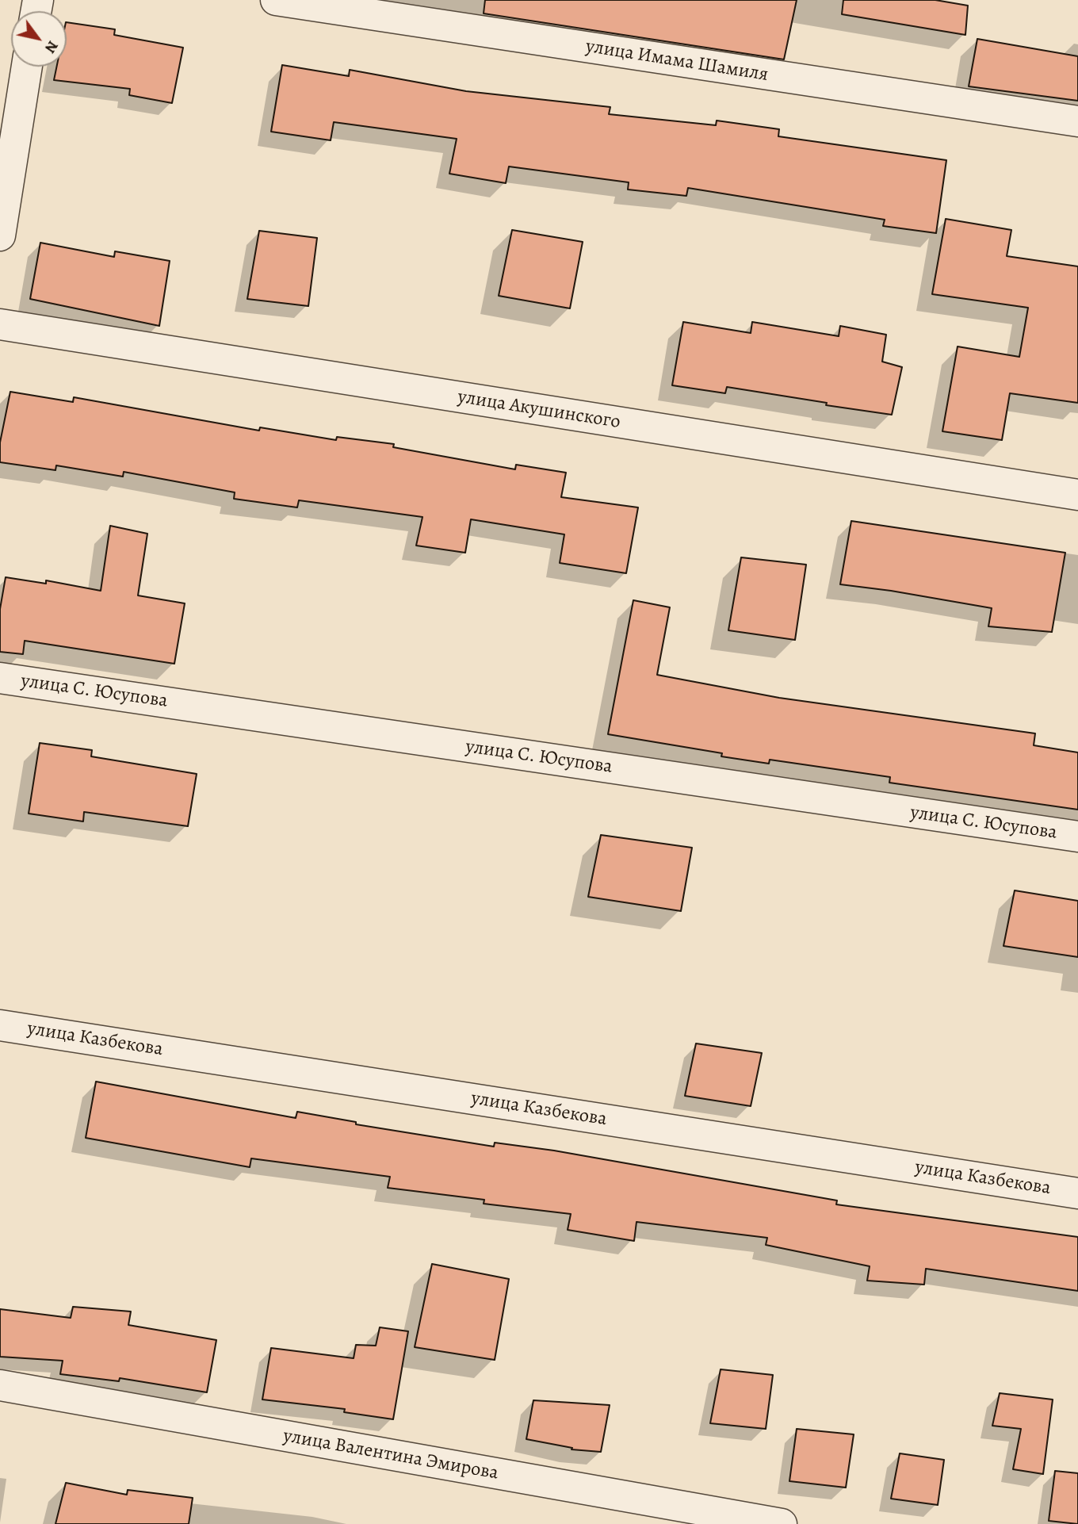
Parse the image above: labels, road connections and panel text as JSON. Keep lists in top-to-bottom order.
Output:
{
  "streets": {
    "street": [
      "улица Имама Шамиля",
      "улица Акушинского",
      "улица С. Юсупова",
      "улица Казбекова",
      "улица Валентина Эмирова"
    ]
  },
  "north": "bottom right"
}
